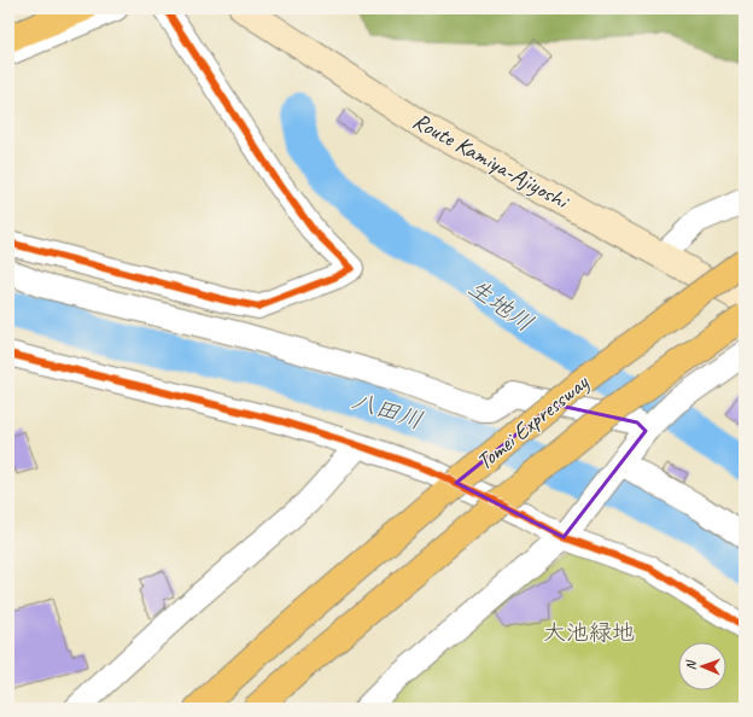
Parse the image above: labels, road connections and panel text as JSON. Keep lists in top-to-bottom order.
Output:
{
  "streets": {
    "highway": ["Tomei Expressway"],
    "main road": ["Route Kamiya-Ajiyoshi"]
  },
  "water": ["生地川", "八田川"],
  "parks": ["大池緑地"],
  "north": "left"
}
